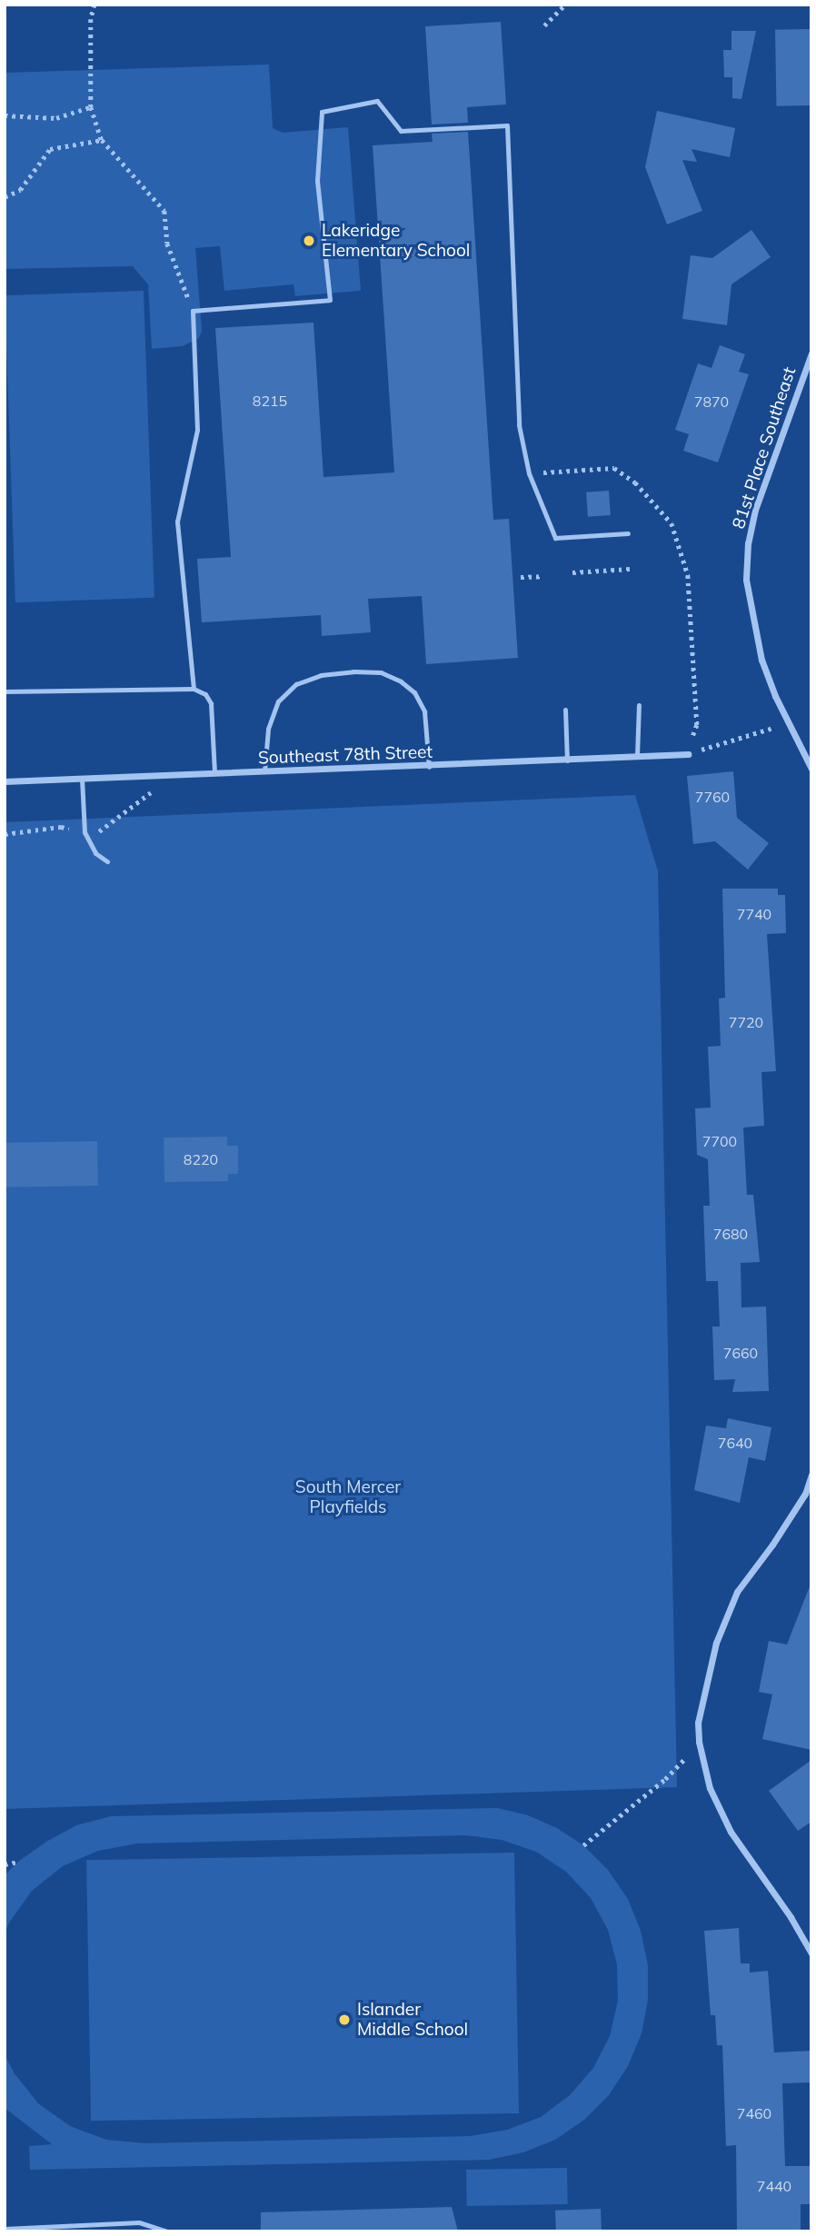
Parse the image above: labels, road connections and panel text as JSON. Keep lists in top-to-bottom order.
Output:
{
  "streets": {
    "street": ["81st Place Southeast", "Southeast 78th Street"]
  },
  "parks": ["South Mercer Playfields"],
  "places": ["Lakeridge Elementary School", "Islander Middle School"],
  "house_numbers": [
    "8215",
    "7870",
    "7760",
    "7740",
    "7720",
    "7700",
    "8220",
    "7680",
    "7660",
    "7640",
    "7460",
    "7440"
  ]
}
